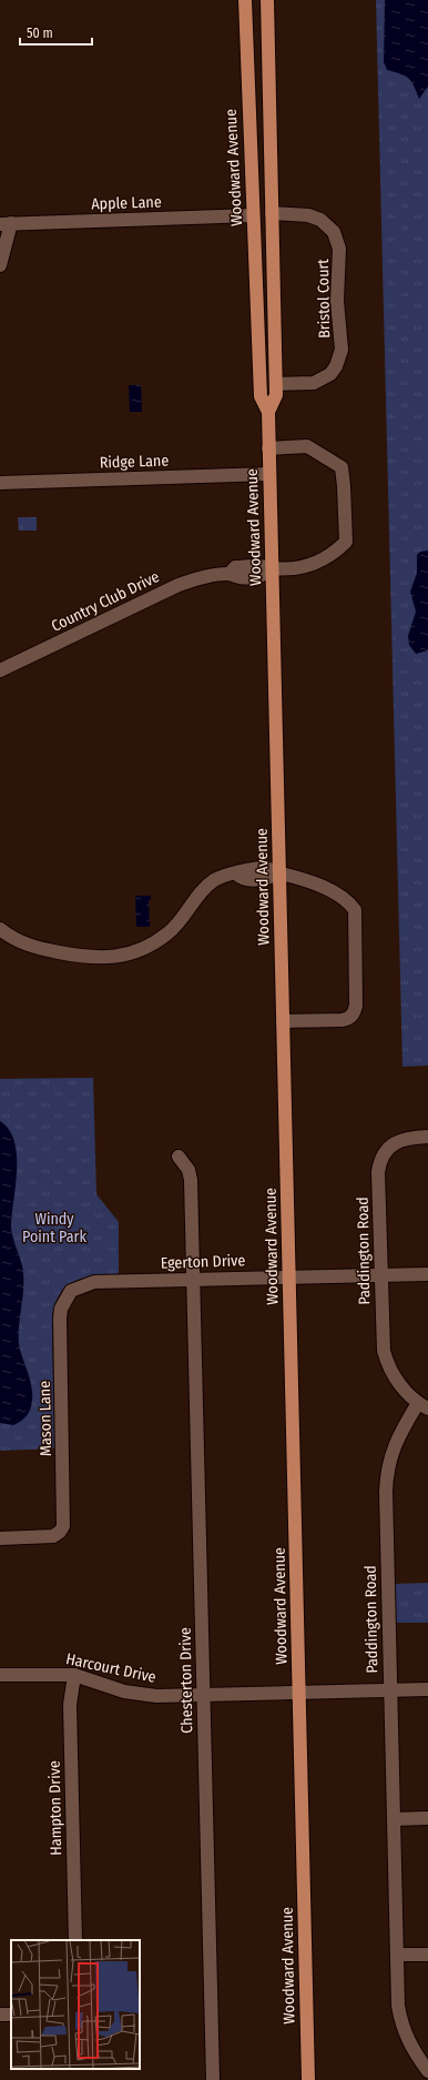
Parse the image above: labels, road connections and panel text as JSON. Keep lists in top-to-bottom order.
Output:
{
  "streets": {
    "main road": ["Woodward Avenue"],
    "street": [
      "Apple Lane",
      "Bristol Court",
      "Ridge Lane",
      "Country Club Drive",
      "Paddington Road",
      "Egerton Drive",
      "Mason Lane",
      "Harcourt Drive",
      "Chesterton Drive",
      "Hampton Drive"
    ]
  },
  "crossings": [
    ["Woodward Avenue", "Apple Lane"],
    ["Woodward Avenue", "Bristol Court"],
    ["Woodward Avenue", "Ridge Lane"],
    ["Woodward Avenue", "Country Club Drive"],
    ["Woodward Avenue", "Egerton Drive"],
    ["Woodward Avenue", "Harcourt Drive"],
    ["Paddington Road", "Egerton Drive"],
    ["Paddington Road", "Harcourt Drive"],
    ["Egerton Drive", "Mason Lane"],
    ["Egerton Drive", "Chesterton Drive"],
    ["Harcourt Drive", "Chesterton Drive"],
    ["Harcourt Drive", "Hampton Drive"]
  ],
  "parks": ["Windy Point Park"],
  "scale_bar": "50 m"
}
